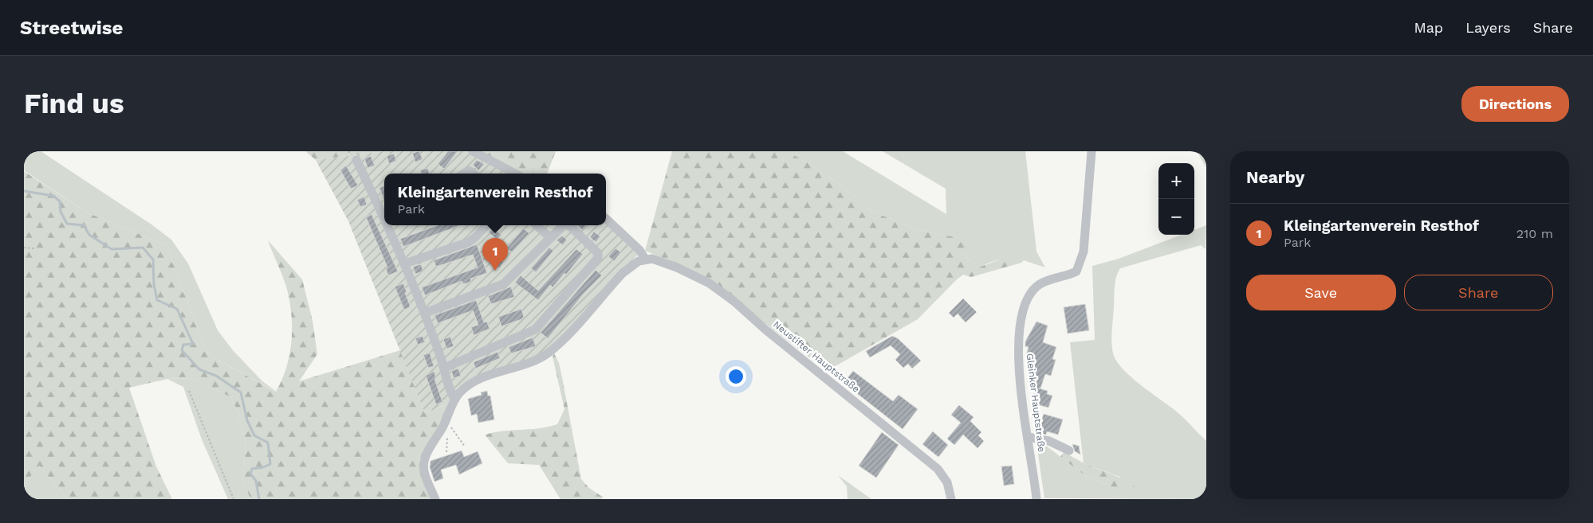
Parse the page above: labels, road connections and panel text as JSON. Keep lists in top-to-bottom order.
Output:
{
  "streets": {
    "street": ["Neustifter Hauptstraße", "Gleinker Hauptstraße"]
  },
  "page": {
    "header": "Streetwise",
    "nav": ["Map", "Layers", "Share"],
    "buttons": [
      "Directions",
      ["Save", "Share"]
    ],
    "title": "Find us",
    "heading": "Nearby",
    "map_buttons": ["+", "−"],
    "popup": ["Kleingartenverein Resthof", "Park"],
    "list": [
      {
        "mark": "1",
        "name": "Kleingartenverein Resthof",
        "note": "Park",
        "value": "210 m"
      }
    ],
    "pins": "1"
  }
}
